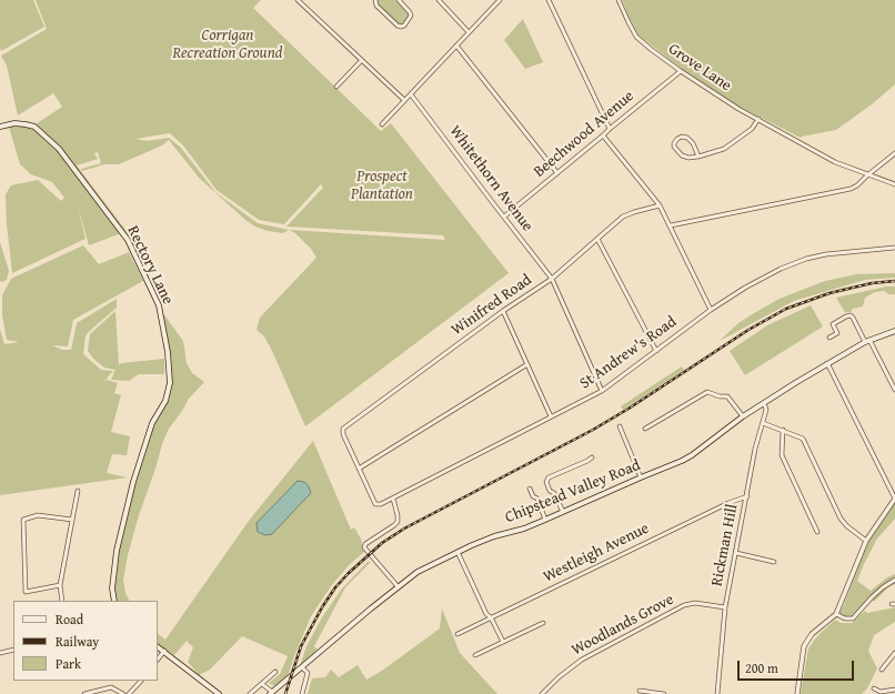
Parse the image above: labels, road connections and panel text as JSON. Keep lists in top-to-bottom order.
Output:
{
  "streets": {
    "main road": ["Rectory Lane", "Chipstead Valley Road"],
    "street": [
      "Grove Lane",
      "Beechwood Avenue",
      "Whitethorn Avenue",
      "Winifred Road",
      "St Andrew's Road",
      "Rickman Hill",
      "Westleigh Avenue",
      "Woodlands Grove"
    ]
  },
  "crossings": [
    ["Grove Lane", "Beechwood Avenue"],
    ["Beechwood Avenue", "Whitethorn Avenue"],
    ["Whitethorn Avenue", "Winifred Road"],
    ["Whitethorn Avenue", "St Andrew's Road"],
    ["Winifred Road", "St Andrew's Road"],
    ["Chipstead Valley Road", "Rickman Hill"],
    ["Rickman Hill", "Westleigh Avenue"],
    ["Rickman Hill", "Woodlands Grove"]
  ],
  "parks": ["Corrigan Recreation Ground", "Prospect Plantation"],
  "legend": ["Road", "Railway", "Park"],
  "scale_bar": "200 m"
}
